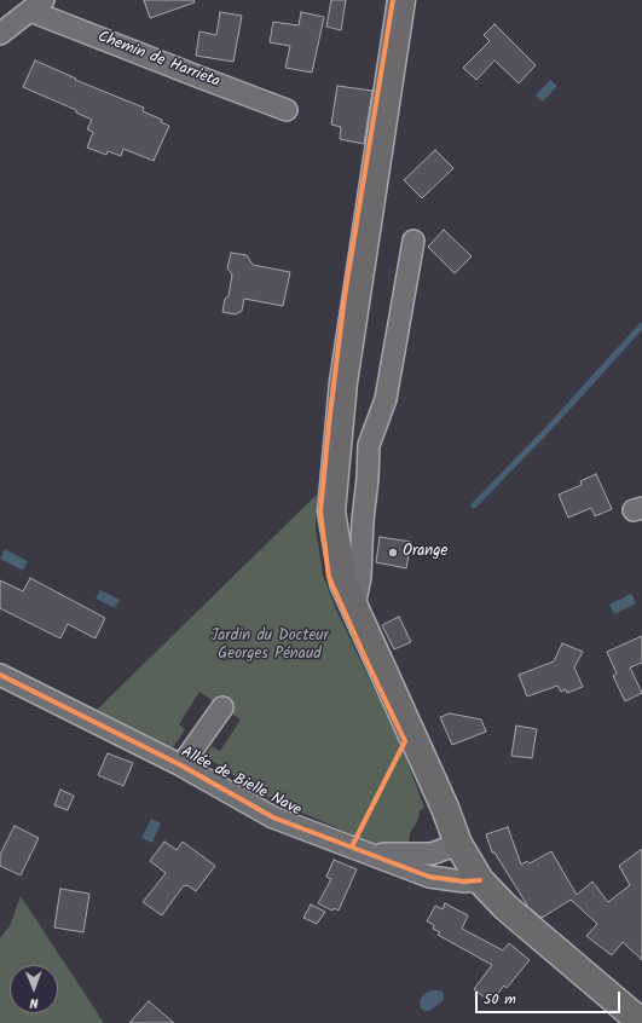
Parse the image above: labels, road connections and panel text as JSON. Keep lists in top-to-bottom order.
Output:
{
  "streets": {
    "street": ["Chemin de Harrieta", "Allée de Bielle Nave"]
  },
  "parks": ["Jardin du Docteur Georges Pénaud"],
  "places": ["Orange"],
  "scale_bar": "50 m",
  "north": "bottom"
}
